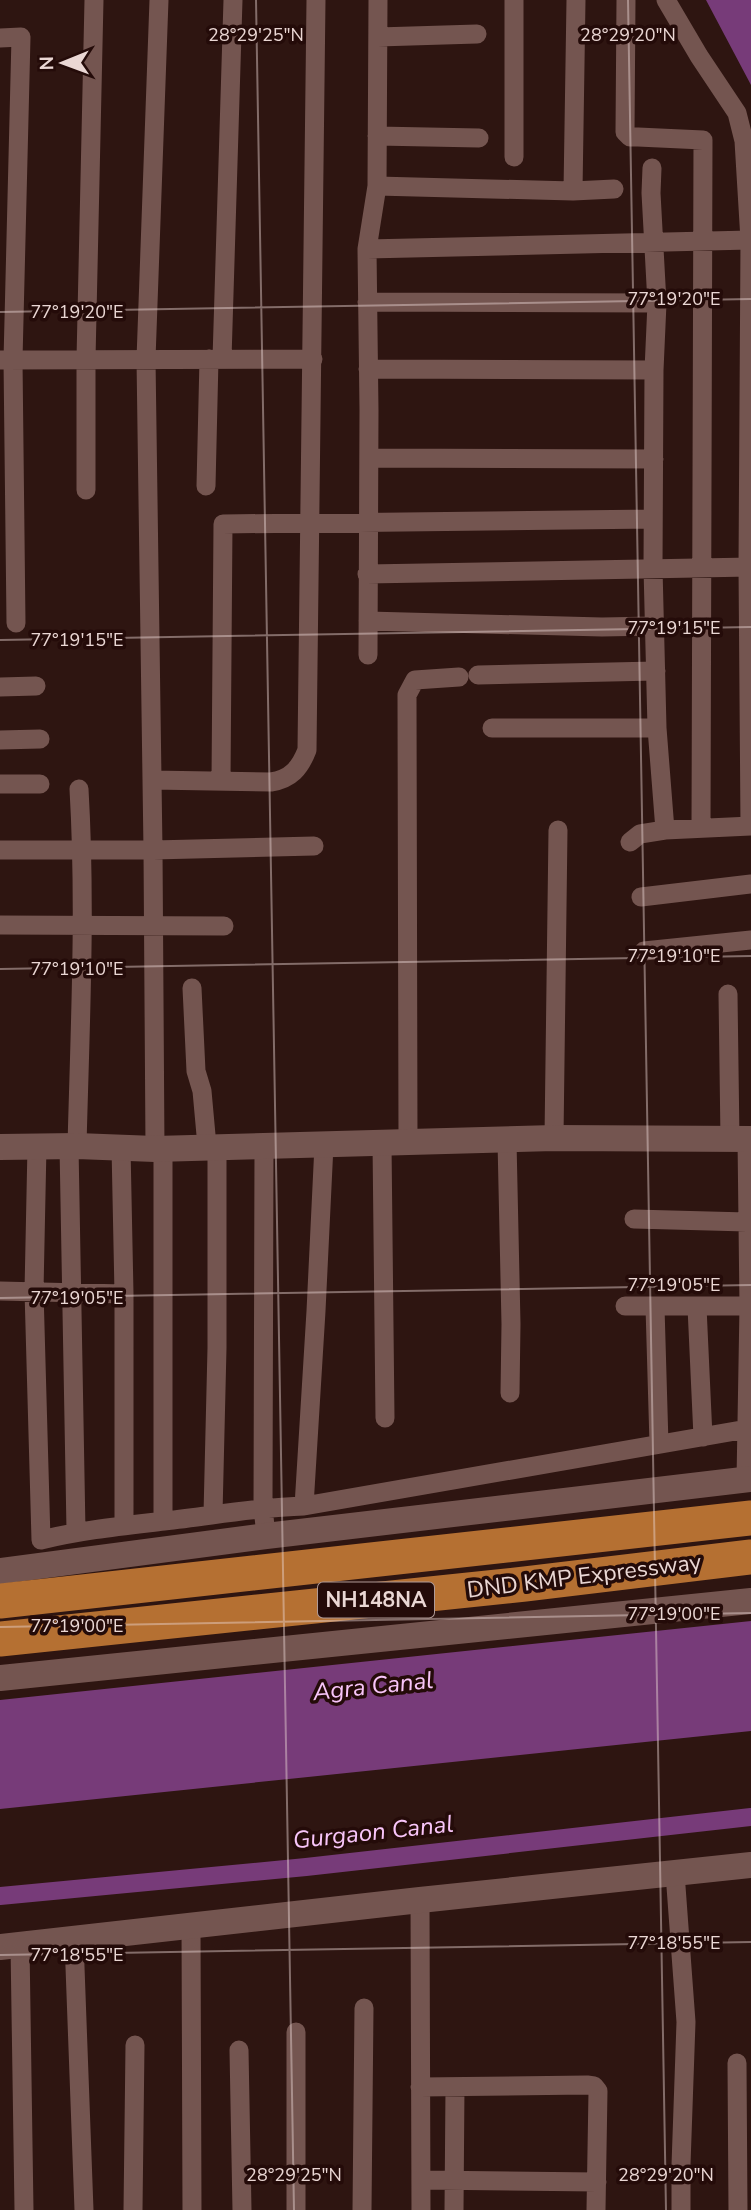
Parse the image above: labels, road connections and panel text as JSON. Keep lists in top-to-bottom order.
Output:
{
  "streets": {
    "highway": ["DND KMP Expressway", "NH148NA"]
  },
  "water": ["Agra Canal", "Gurgaon Canal"],
  "north": "left",
  "coordinates": [
    "28°29'25\"N",
    "28°29'20\"N",
    "77°19'20\"E",
    "77°19'15\"E",
    "77°19'10\"E",
    "77°19'05\"E",
    "77°19'00\"E",
    "77°18'55\"E"
  ]
}
